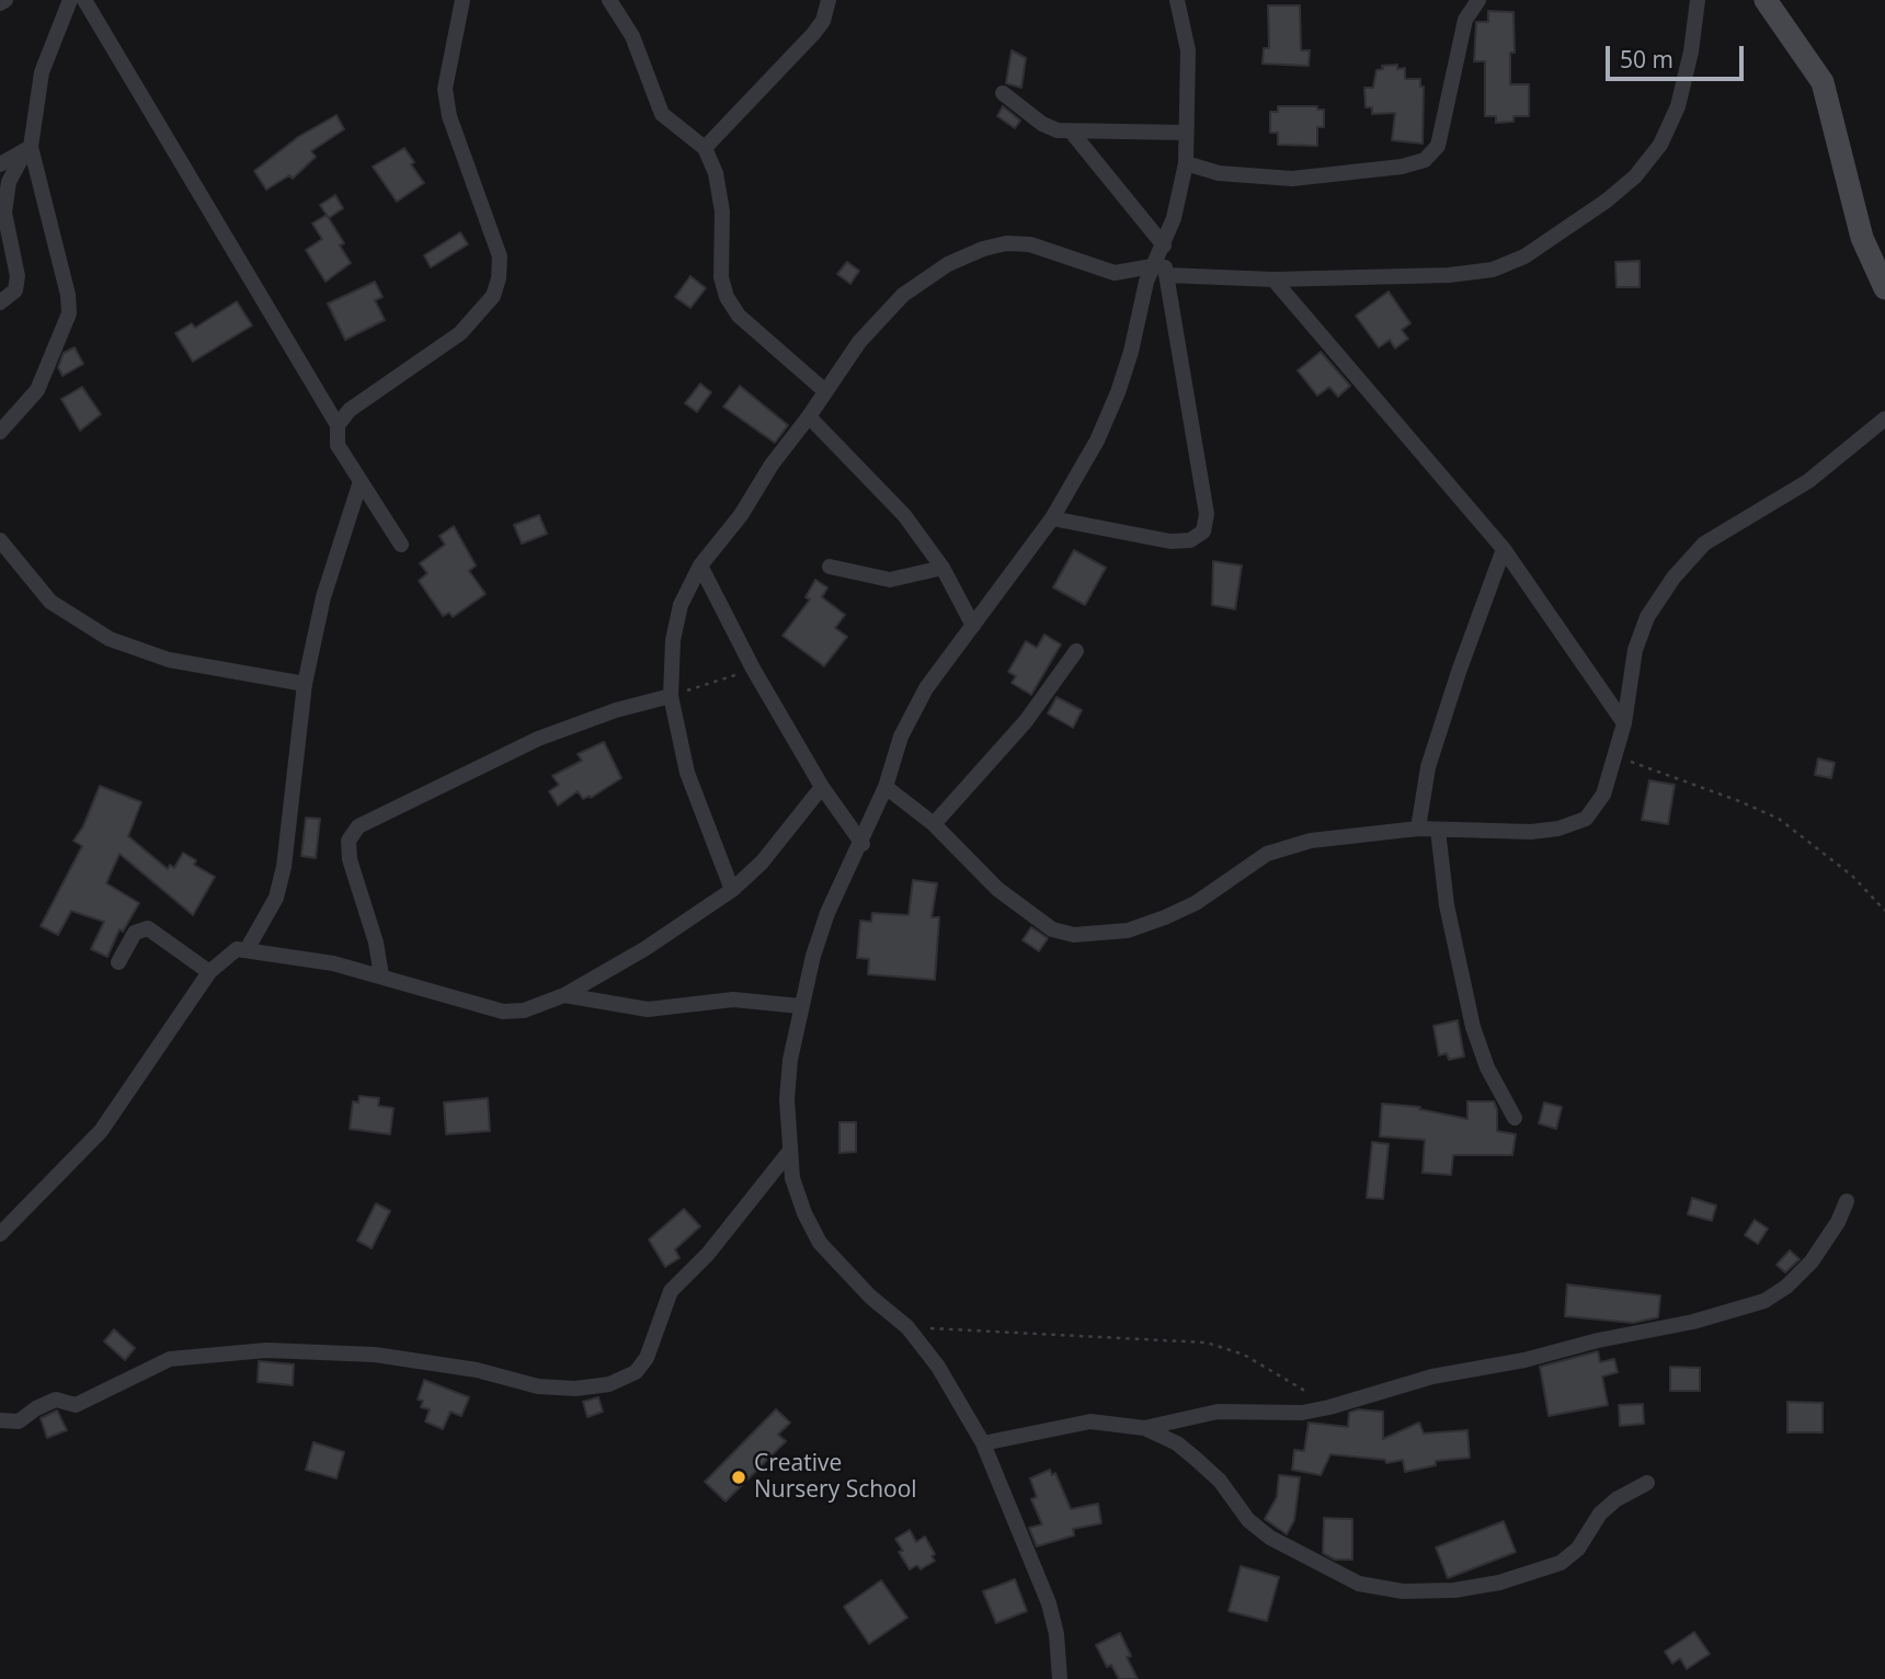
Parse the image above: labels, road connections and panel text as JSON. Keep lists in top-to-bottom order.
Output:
{
  "places": ["Creative Nursery School"],
  "scale_bar": "50 m"
}
